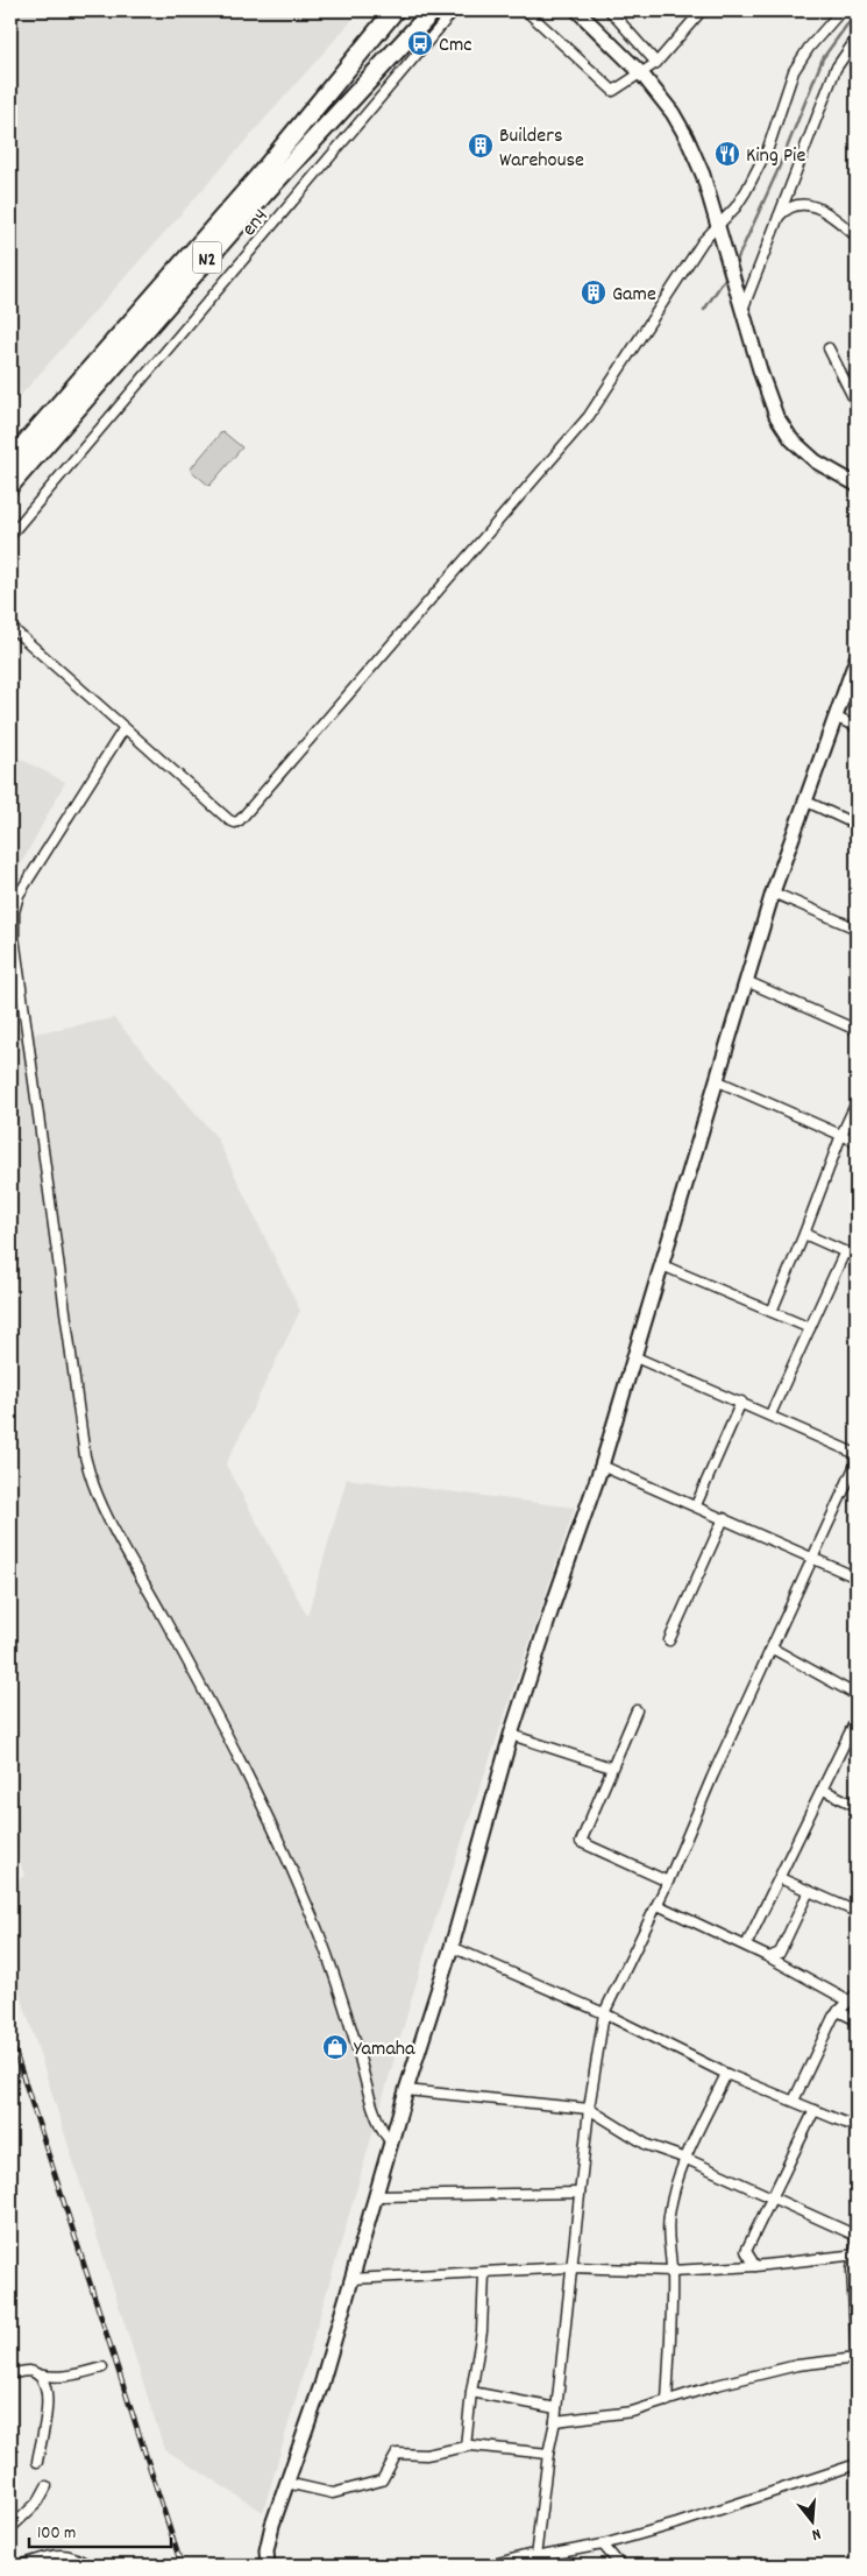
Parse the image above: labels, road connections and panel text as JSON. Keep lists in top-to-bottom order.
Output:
{
  "streets": {
    "highway": ["N2"],
    "street": ["en4"]
  },
  "places": {
    "bus stop": ["Cmc"],
    "building": ["Builders Warehouse", "Game"],
    "restaurant": ["King Pie"],
    "shop": ["Yamaha"]
  },
  "scale_bar": "100 m",
  "north": "bottom"
}
